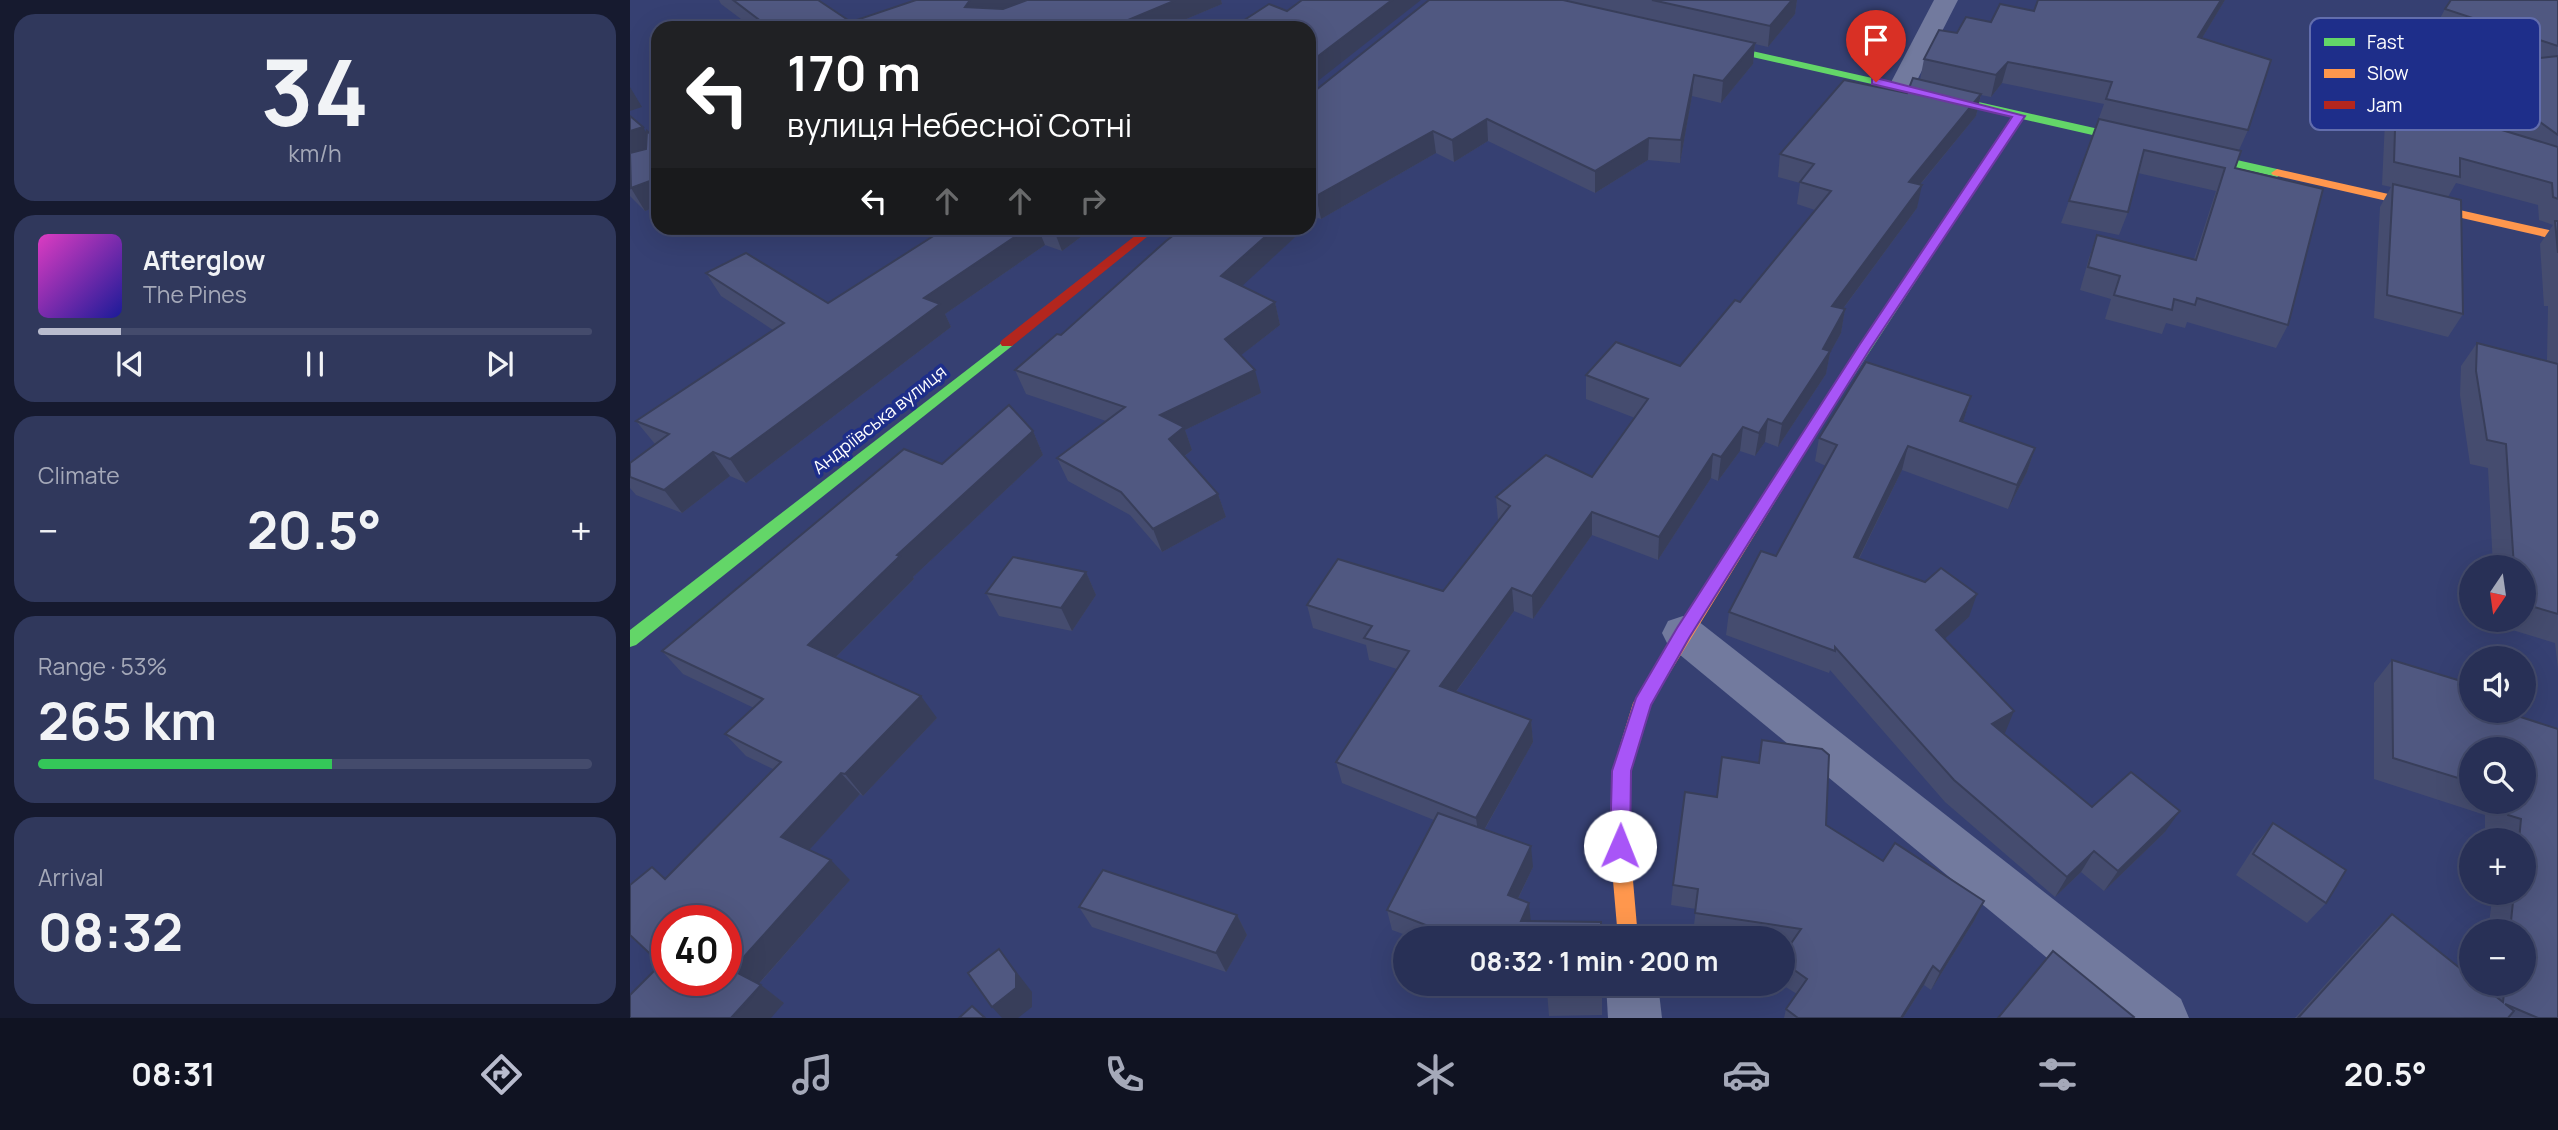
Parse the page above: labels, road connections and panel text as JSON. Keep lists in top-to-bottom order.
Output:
{
  "streets": {
    "street": ["Андріївська вулиця"]
  },
  "legend": ["Fast", "Slow", "Jam"],
  "north": "bottom",
  "page": {
    "tile": [
      ["34", "km/h"],
      "Climate",
      ["Range · 53%", "265 km"],
      ["Arrival", "08:32"]
    ],
    "turn": ["170 m", "вулиця Небесної Сотні"],
    "song": ["Afterglow", "The Pines"],
    "heat": ["−", "20.5°", "+"],
    "map_buttons": ["+", "−"],
    "limit": "40",
    "trip": "08:32 · 1 min · 200 m",
    "tabs": ["08:31", "20.5°"]
  }
}
